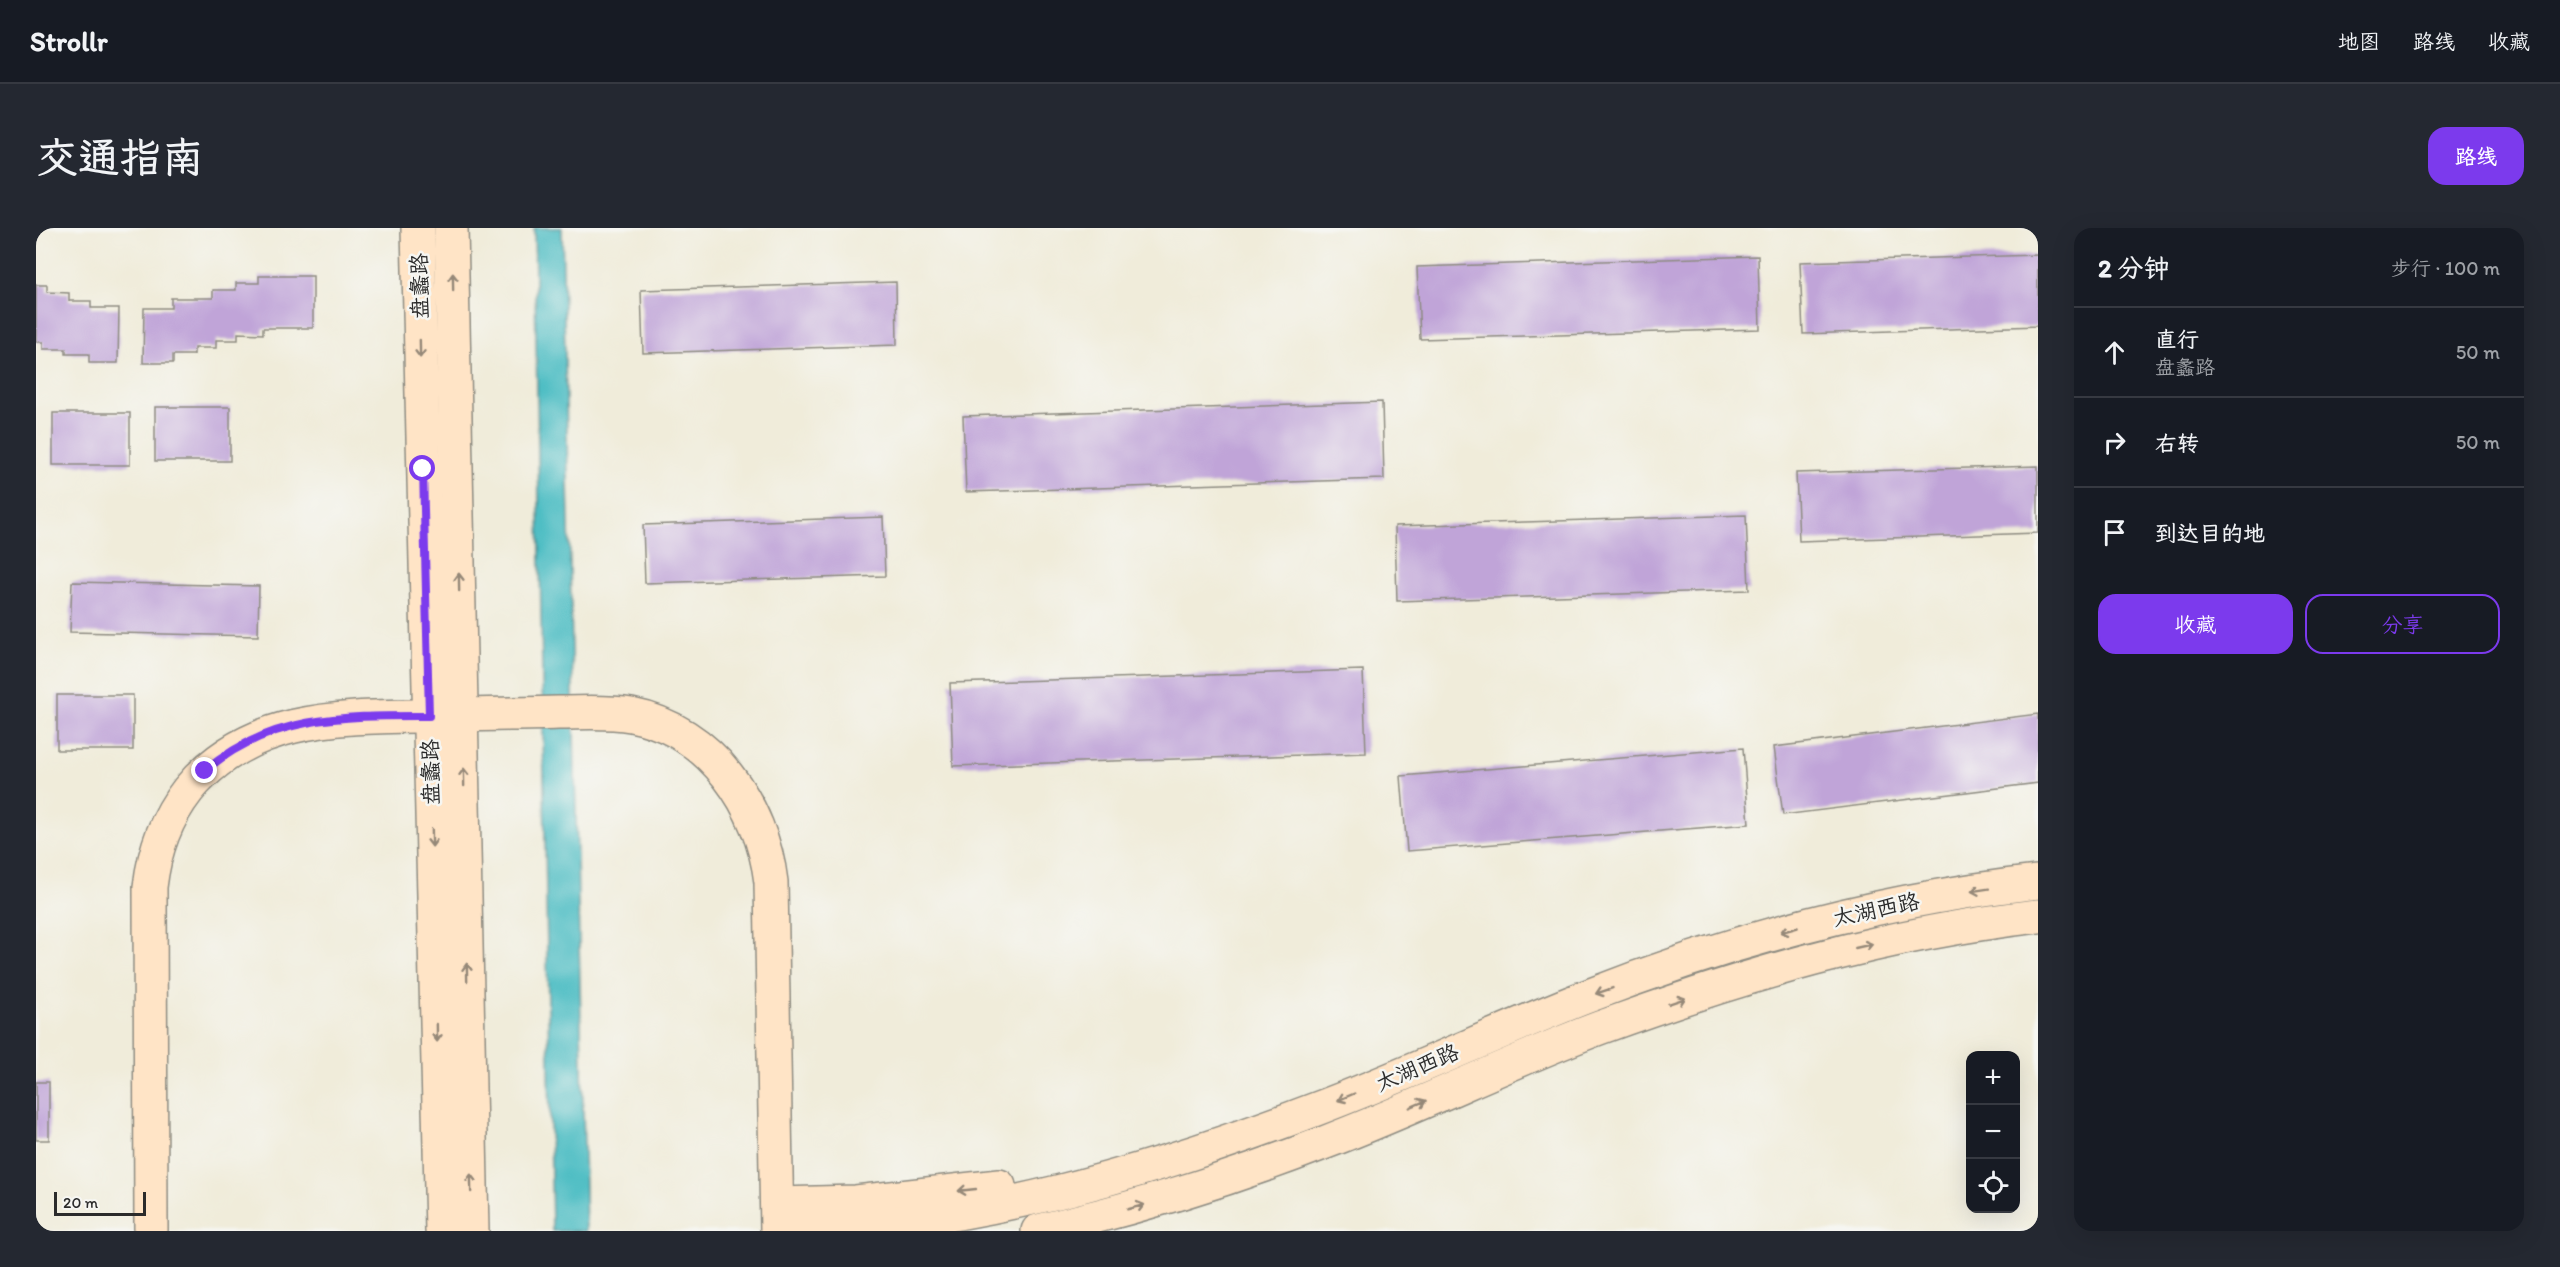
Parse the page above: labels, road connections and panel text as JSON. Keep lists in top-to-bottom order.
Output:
{
  "streets": {
    "main road": ["盘蠡路", "太湖西路"]
  },
  "scale_bar": "20 m",
  "page": {
    "header": "Strollr",
    "nav": ["地图", "路线", "收藏"],
    "buttons": [
      "路线",
      ["收藏", "分享"]
    ],
    "title": "交通指南",
    "heading": ["2 分钟", "步行 · 100 m"],
    "list": [
      ["直行", "盘蠡路", "50 m"],
      ["右转", "50 m"],
      "到达目的地"
    ],
    "map_buttons": ["+", "−"],
    "scale": "20 m"
  }
}
